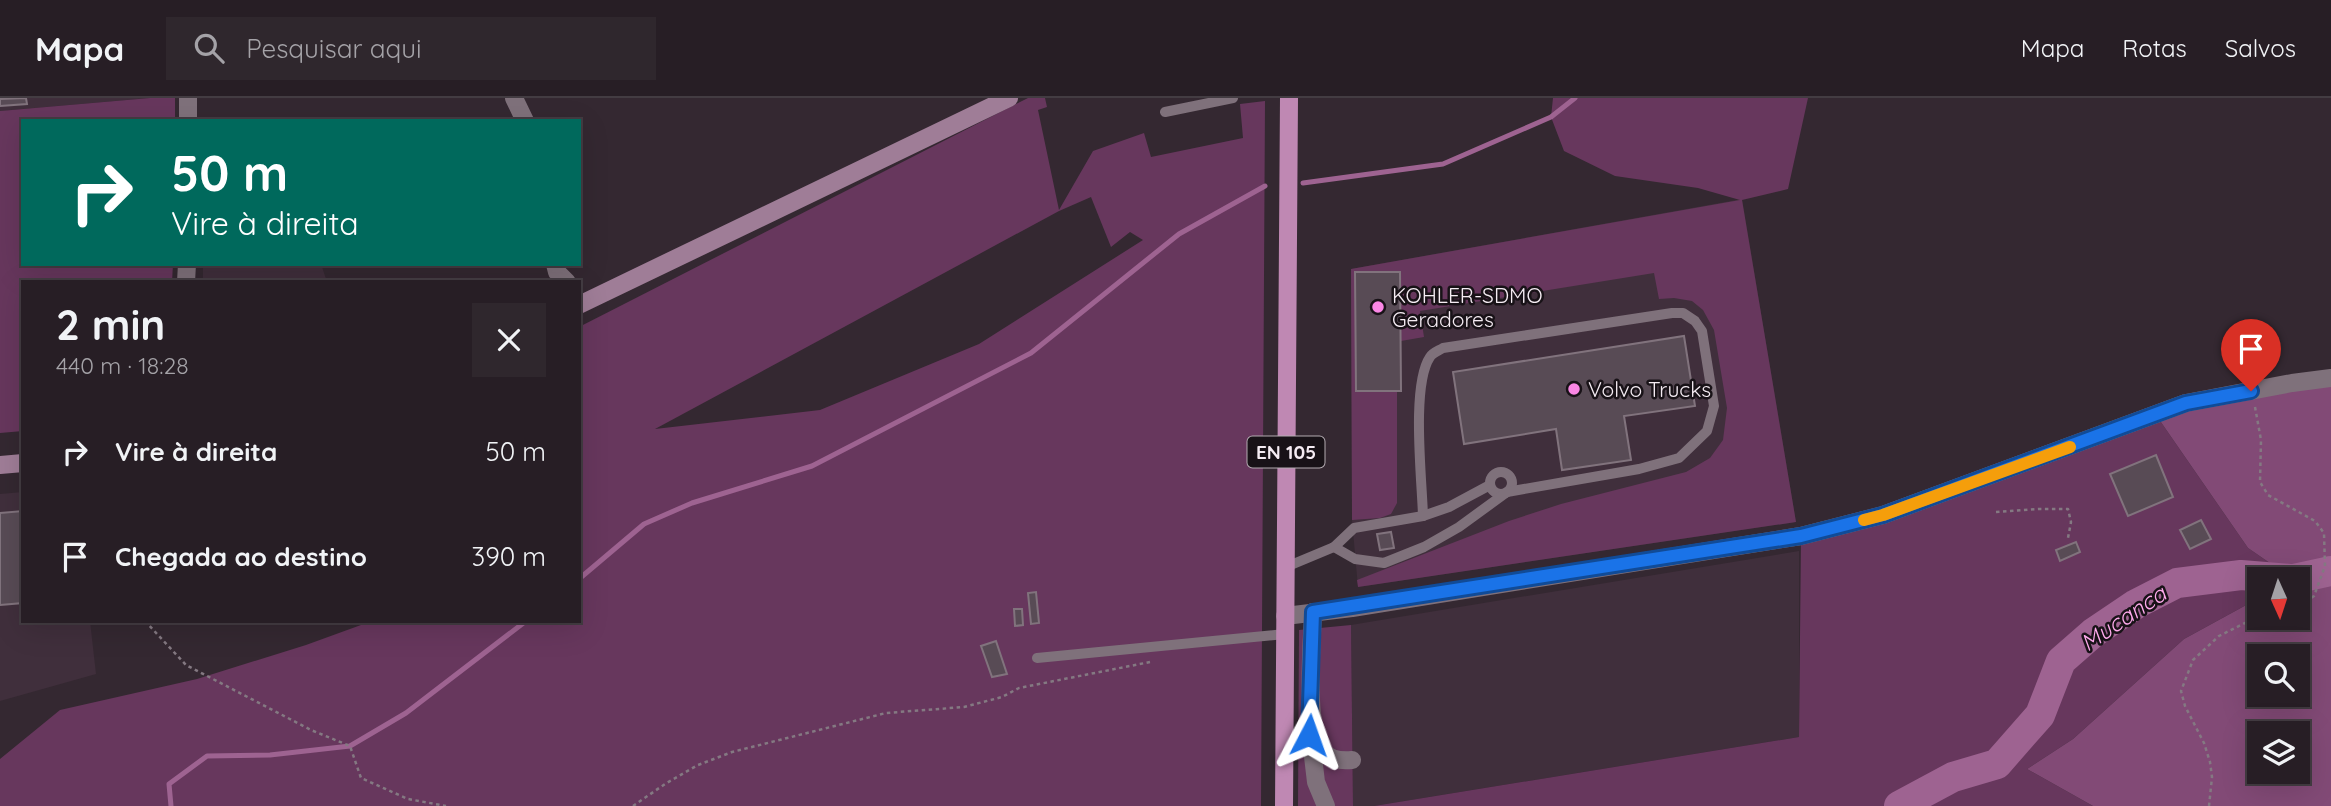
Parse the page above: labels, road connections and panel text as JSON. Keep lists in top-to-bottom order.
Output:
{
  "streets": {
    "main road": ["EN 105"]
  },
  "water": ["Mucanca"],
  "places": ["KOHLER-SDMO Geradores", "Volvo Trucks"],
  "north": "bottom",
  "page": {
    "header": "Mapa",
    "search": "Pesquisar aqui",
    "nav": ["Mapa", "Rotas", "Salvos"],
    "turn": ["50 m", "Vire à direita"],
    "heading": ["2 min", "440 m · 18:28"],
    "list": [
      {
        "name": "Vire à direita",
        "value": "50 m"
      },
      {
        "name": "Chegada ao destino",
        "value": "390 m"
      }
    ]
  }
}
